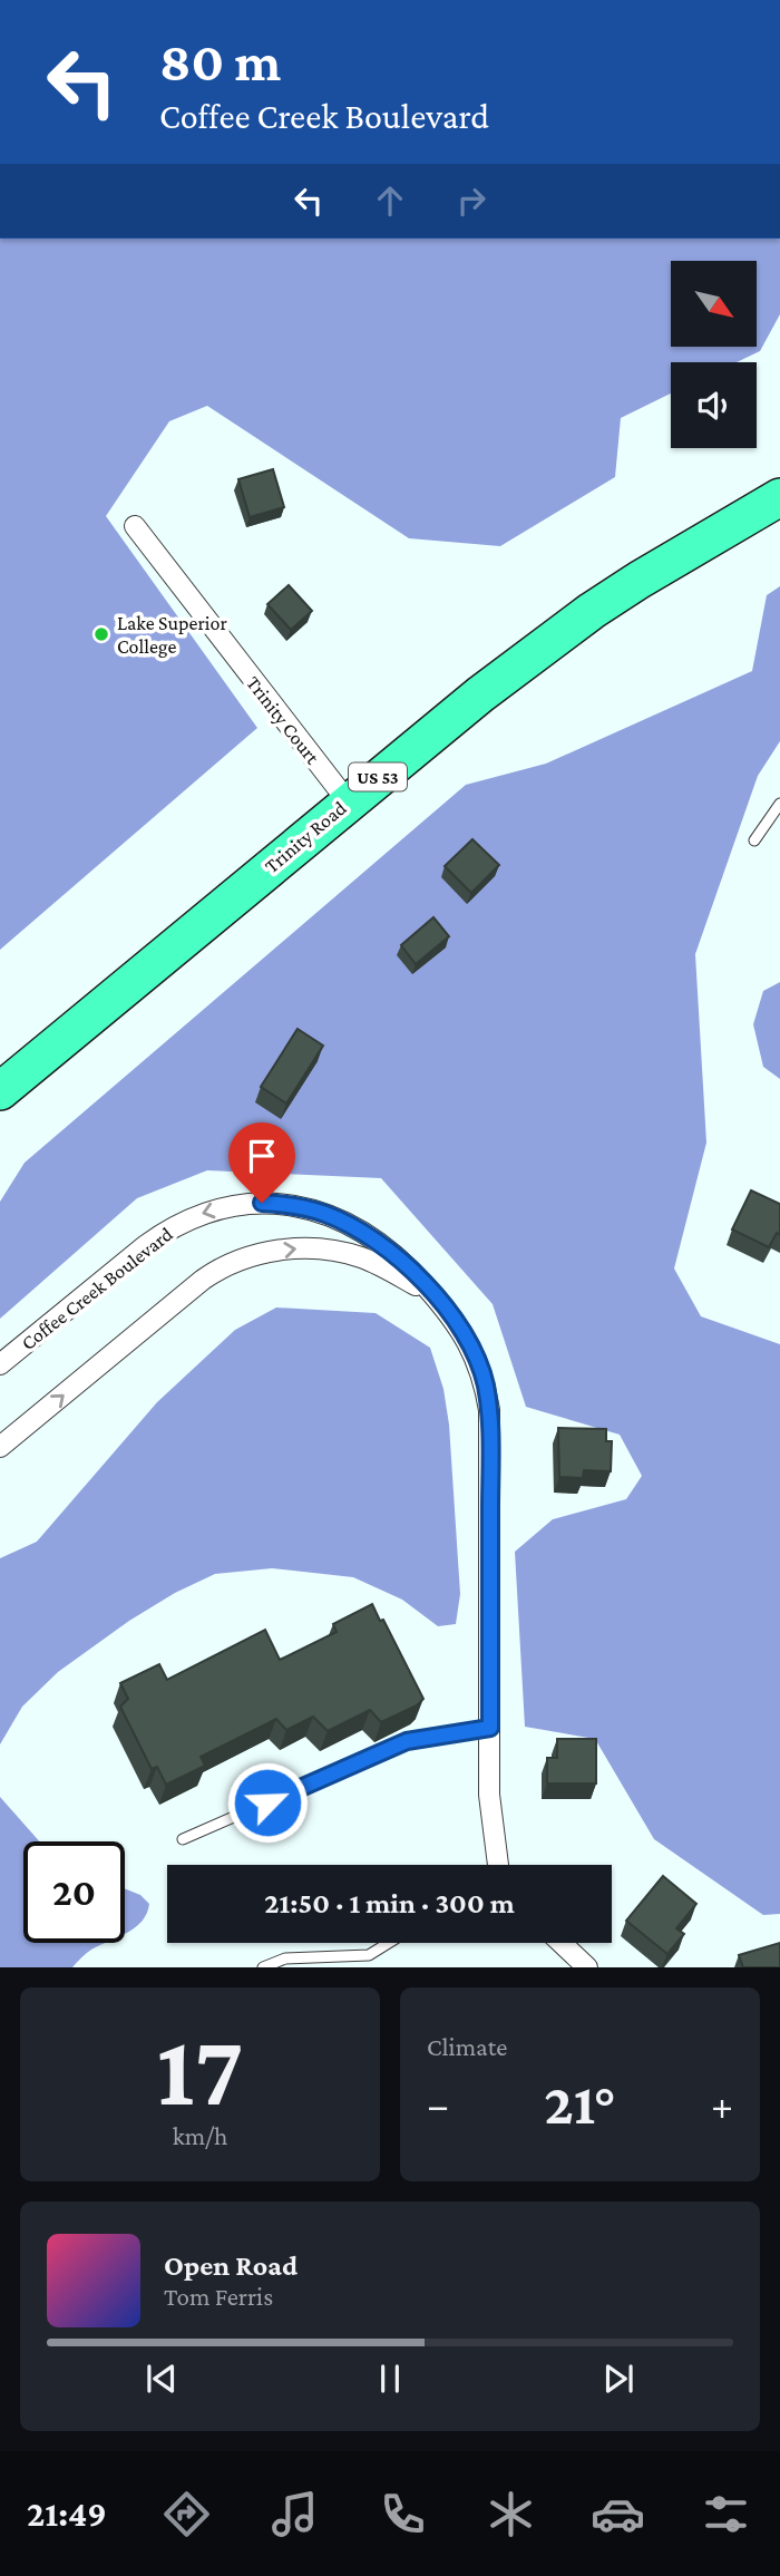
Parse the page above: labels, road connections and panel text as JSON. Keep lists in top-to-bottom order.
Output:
{
  "streets": {
    "highway": ["US 53", "Trinity Road"],
    "street": ["Trinity Court", "Coffee Creek Boulevard"]
  },
  "crossings": [
    ["Trinity Court", "Trinity Road"]
  ],
  "places": ["Lake Superior College"],
  "north": "bottom right",
  "page": {
    "turn": ["80 m", "Coffee Creek Boulevard"],
    "limit": "20",
    "trip": "21:50 · 1 min · 300 m",
    "tile": [
      ["17", "km/h"],
      "Climate"
    ],
    "heat": ["−", "21°", "+"],
    "song": ["Open Road", "Tom Ferris"],
    "tabs": "21:49"
  }
}
